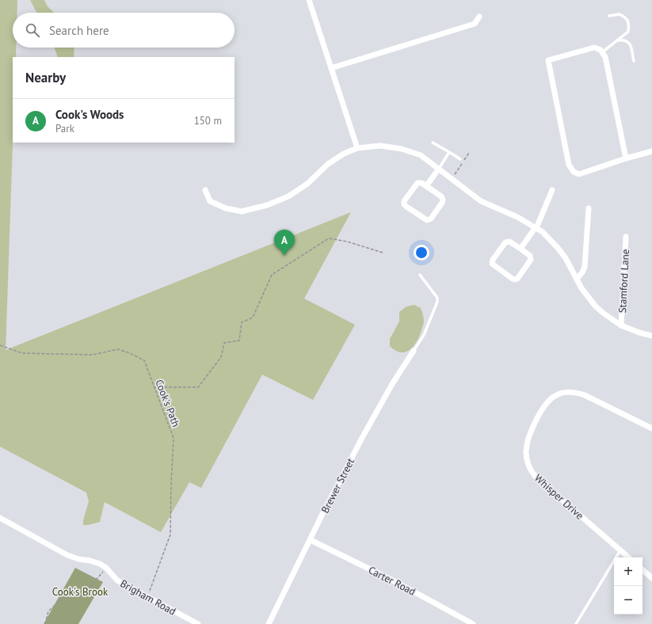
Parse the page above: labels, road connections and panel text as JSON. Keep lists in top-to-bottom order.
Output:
{
  "streets": {
    "street": [
      "Stamford Lane",
      "Brewer Street",
      "Whisper Drive",
      "Carter Road",
      "Brigham Road"
    ],
    "path": ["Cook's Path"]
  },
  "crossings": [
    ["Cook's Path", "Brigham Road"],
    ["Brewer Street", "Carter Road"]
  ],
  "parks": ["Cook's Brook"],
  "page": {
    "search": "Search here",
    "heading": "Nearby",
    "list": [
      {
        "mark": "A",
        "name": "Cook's Woods",
        "note": "Park",
        "value": "150 m"
      }
    ],
    "pins": "A",
    "map_buttons": ["+", "−"]
  }
}
